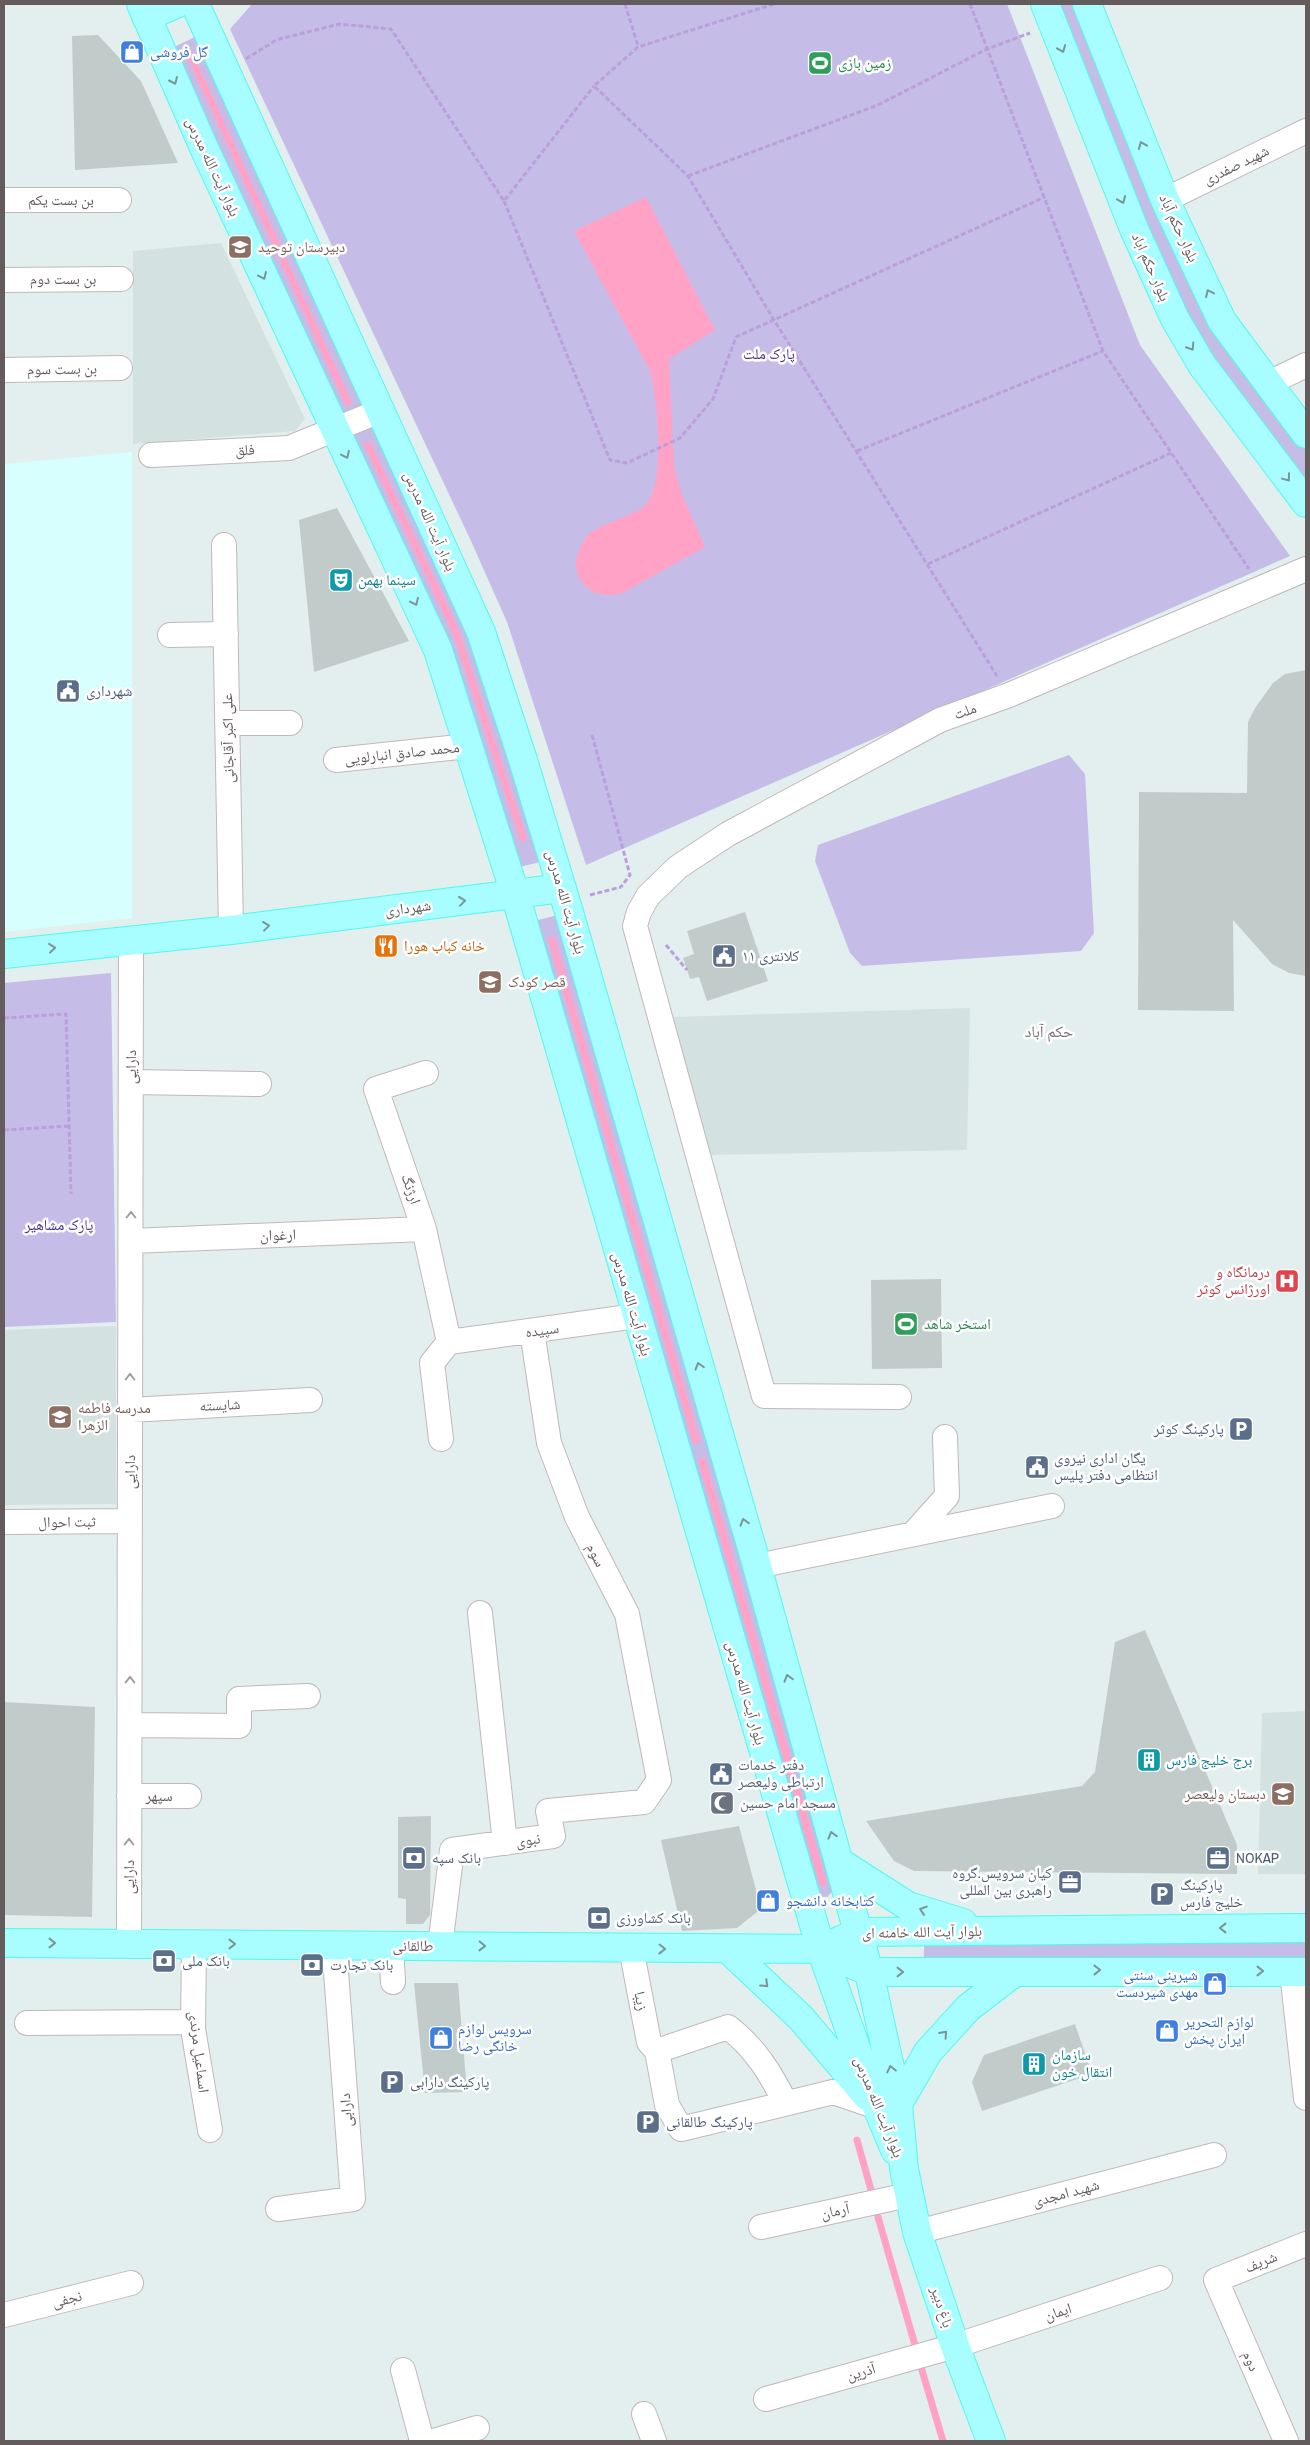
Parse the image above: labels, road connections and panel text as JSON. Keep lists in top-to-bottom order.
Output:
{
  "streets": {
    "main road": [
      "بلوار آیت الله مدرس",
      "بلوار حکم آباد",
      "بلوار حکم اباد",
      "شهرداری",
      "بلوار آیت الله خامنه ای",
      "طالقانی",
      "باغ دبیر"
    ],
    "street": [
      "شهید صفدری",
      "بن بست یکم",
      "بن بست دوم",
      "بن بست سوم",
      "فلق",
      "ملت",
      "علی اکبر آقاجانی",
      "محمد صادق انبارلویی",
      "دارایی",
      "ارژنگ",
      "ارغوان",
      "سپیده",
      "شایسته",
      "ثبت احوال",
      "سوم",
      "سپهر",
      "نبوی",
      "زیبا",
      "اسماعیل مرندی",
      "دارابی",
      "شهید امجدی",
      "آرمان",
      "شریف",
      "نجفی",
      "ایمان",
      "دوم",
      "آذرین"
    ]
  },
  "crossings": [
    ["شهید صفدری", "بلوار حکم آباد"],
    ["بلوار آیت الله مدرس", "فلق"],
    ["بلوار آیت الله مدرس", "محمد صادق انبارلویی"],
    ["بلوار آیت الله مدرس", "شهرداری"],
    ["بلوار آیت الله مدرس", "سپیده"],
    ["بلوار آیت الله مدرس", "بلوار آیت الله خامنه ای"],
    ["بلوار آیت الله مدرس", "طالقانی"],
    ["بلوار آیت الله مدرس", "آرمان"],
    ["بلوار آیت الله مدرس", "باغ دبیر"],
    ["علی اکبر آقاجانی", "شهرداری"],
    ["شهرداری", "دارایی"],
    ["دارایی", "ارغوان"],
    ["دارایی", "شایسته"],
    ["دارایی", "ثبت احوال"],
    ["دارایی", "سپهر"],
    ["دارایی", "طالقانی"],
    ["ارژنگ", "ارغوان"],
    ["ارژنگ", "سپیده"],
    ["سپیده", "سوم"],
    ["سوم", "نبوی"],
    ["نبوی", "طالقانی"],
    ["بلوار آیت الله خامنه ای", "طالقانی"],
    ["طالقانی", "زیبا"],
    ["طالقانی", "اسماعیل مرندی"],
    ["طالقانی", "دارابی"],
    ["شهید امجدی", "باغ دبیر"],
    ["آرمان", "باغ دبیر"],
    ["شریف", "دوم"],
    ["باغ دبیر", "ایمان"],
    ["باغ دبیر", "آذرین"],
    ["ایمان", "آذرین"]
  ],
  "one_way": [
    "بلوار حکم آباد",
    "بلوار حکم اباد",
    "شهرداری",
    "دارایی",
    "طالقانی"
  ],
  "districts": ["حکم آباد"],
  "parks": ["پارک ملت", "پارک مشاهیر"],
  "places": {
    "shop": [
      "گل فروشی",
      "کتابخانه دانشجو",
      "شیرینی سنتی مهدی شیردست",
      "لوازم التحریر ایران پخش",
      "سرویس لوازم خانگی رضا"
    ],
    "sports": ["زمین بازی", "استخر شاهد"],
    "school or university": [
      "دبیرستان توحید",
      "قصر کودک",
      "مدرسه فاطمه الزهرا",
      "دبستان ولیعصر"
    ],
    "theatre": ["سینما بهمن"],
    "public building": [
      "شهرداری",
      "کلانتری ۱۱",
      "یگان اداری نیروی انتظامی دفتر پلیس",
      "دفتر خدمات ارتباطی ولیعصر"
    ],
    "restaurant": ["خانه کباب هورا"],
    "hospital": ["درمانگاه و اورژانس کوثر"],
    "parking": [
      "پارکینگ کوثر",
      "پارکینگ خلیج فارس",
      "پارکینگ دارابی",
      "پارکینگ طالقانی"
    ],
    "building": ["برج خلیج فارس", "سازمان انتقال خون"],
    "mosque": ["مسجد امام حسین"],
    "bank": [
      "بانک سپه",
      "بانک کشاورزی",
      "بانک ملی",
      "بانک تجارت"
    ],
    "office": ["NOKAP", "کیان سرویس.گروه راهبری بین المللی"]
  }
}
